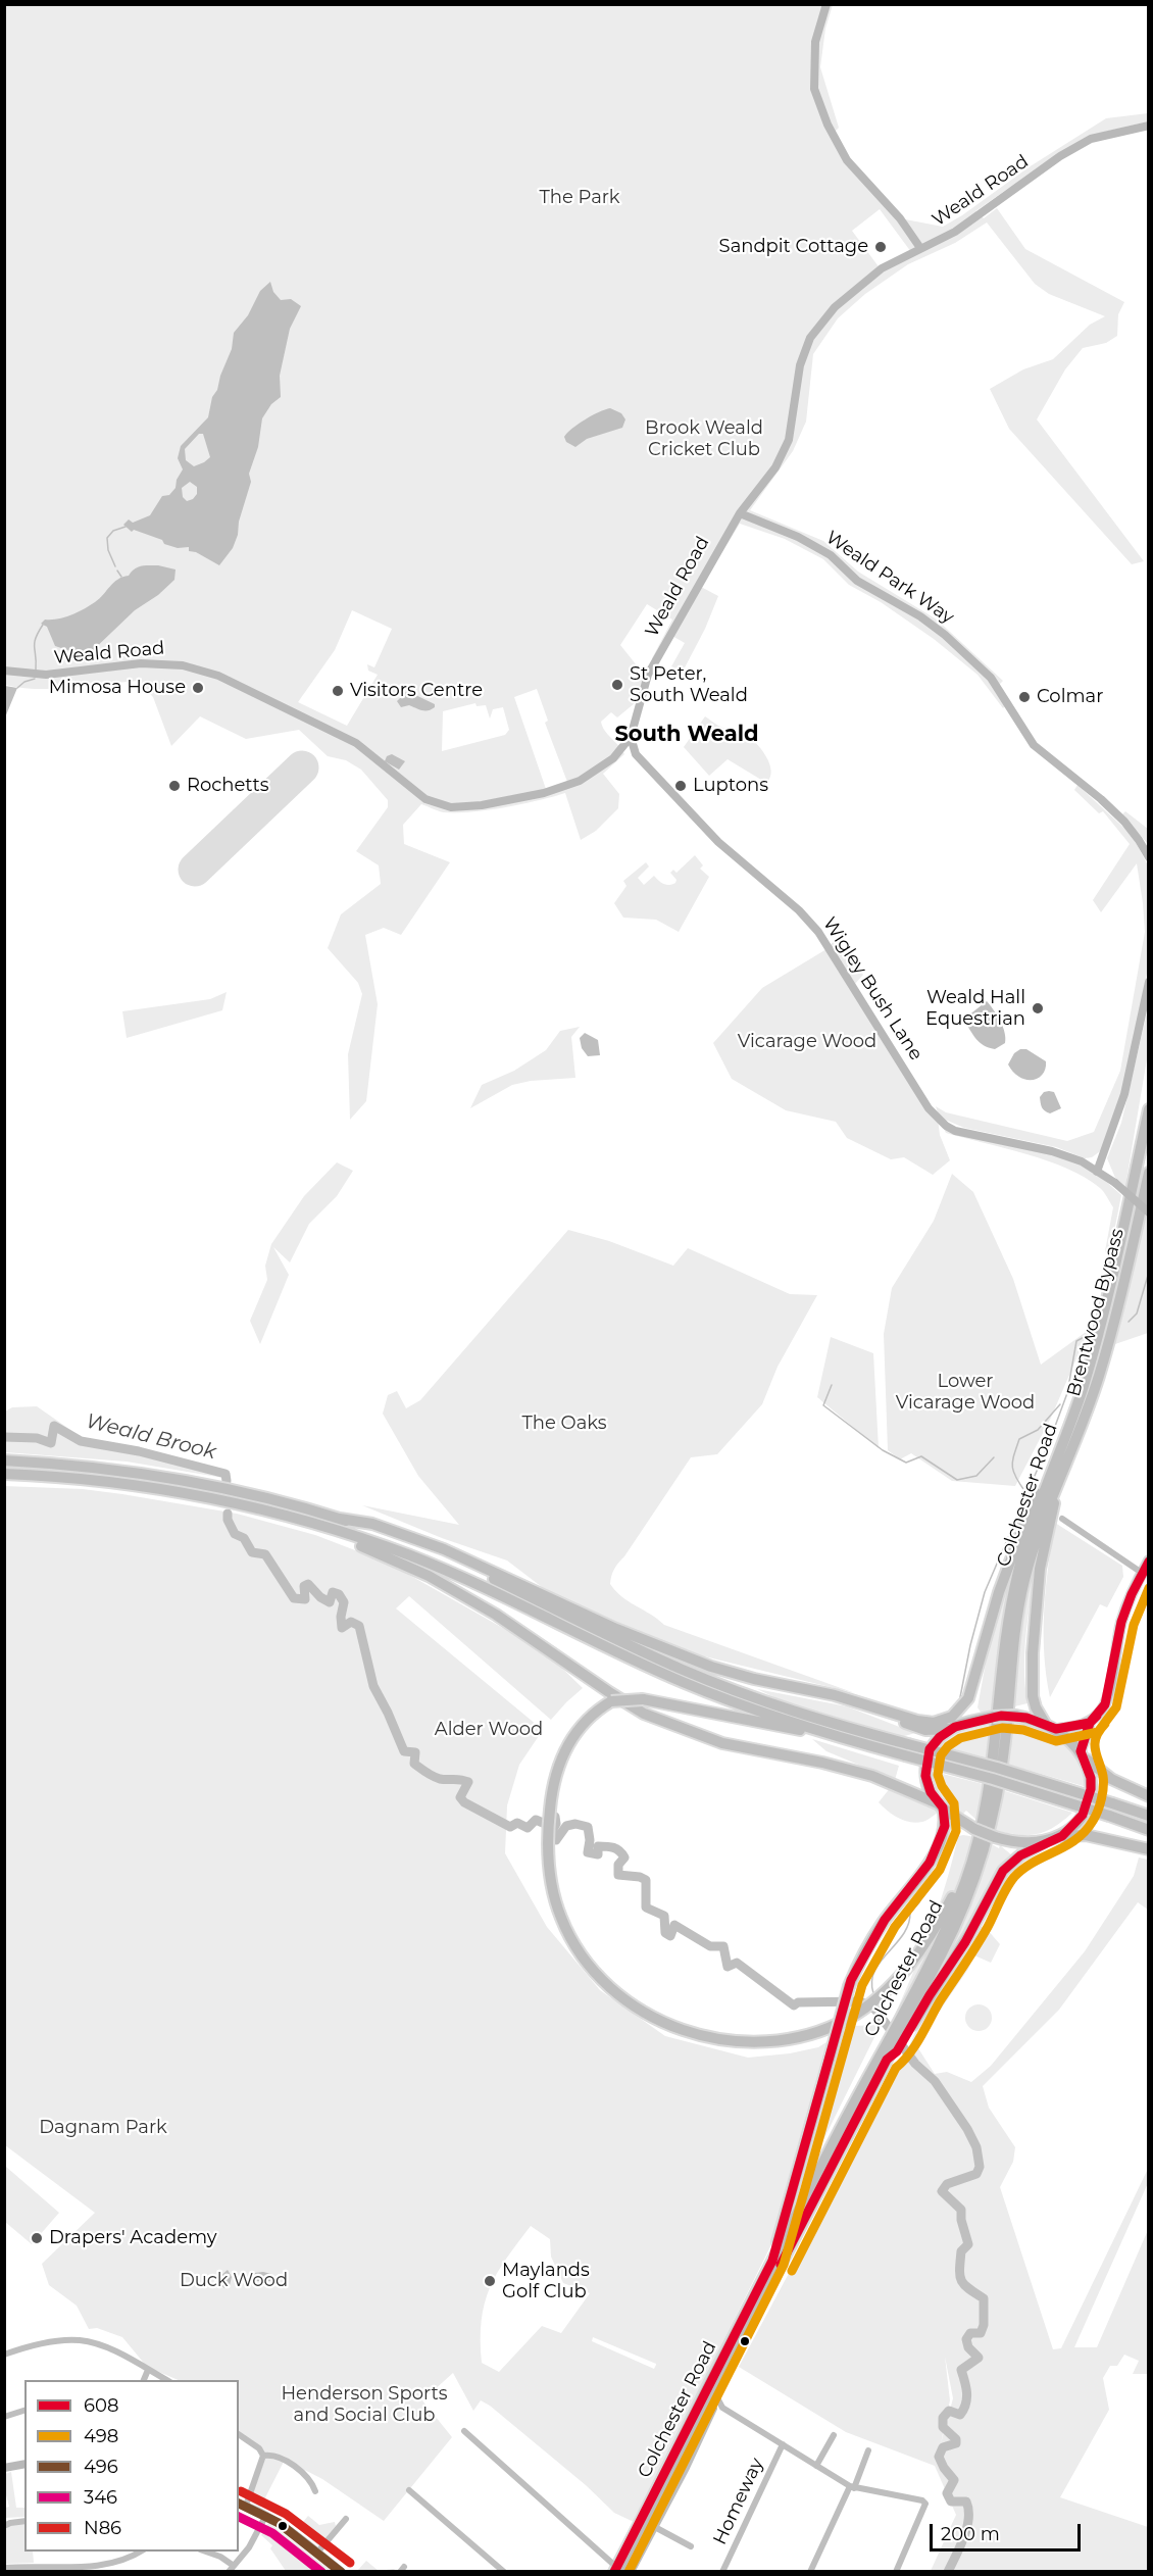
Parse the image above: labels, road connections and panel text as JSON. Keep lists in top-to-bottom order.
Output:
{
  "streets": {
    "highway": ["Brentwood Bypass", "Colchester Road"],
    "street": [
      "Weald Road",
      "Weald Park Way",
      "Wigley Bush Lane",
      "Homeway"
    ]
  },
  "crossings": [
    ["Weald Road", "Weald Park Way"],
    ["Brentwood Bypass", "Colchester Road"]
  ],
  "districts": ["South Weald"],
  "water": ["Weald Brook"],
  "parks": [
    "The Park",
    "Brook Weald Cricket Club",
    "Vicarage Wood",
    "Lower Vicarage Wood",
    "The Oaks",
    "Alder Wood",
    "Dagnam Park",
    "Duck Wood",
    "Henderson Sports and Social Club"
  ],
  "places": [
    "Sandpit Cottage",
    "St Peter, South Weald",
    "Mimosa House",
    "Visitors Centre",
    "Colmar",
    "Rochetts",
    "Luptons",
    "Weald Hall Equestrian",
    "Drapers' Academy",
    "Maylands Golf Club"
  ],
  "lines": [
    "transit line 608",
    "transit line 498",
    "transit line N86",
    "transit line 496",
    "transit line 346"
  ],
  "legend": [
    "608",
    "498",
    "496",
    "346",
    "N86"
  ],
  "scale_bar": "200 m"
}
